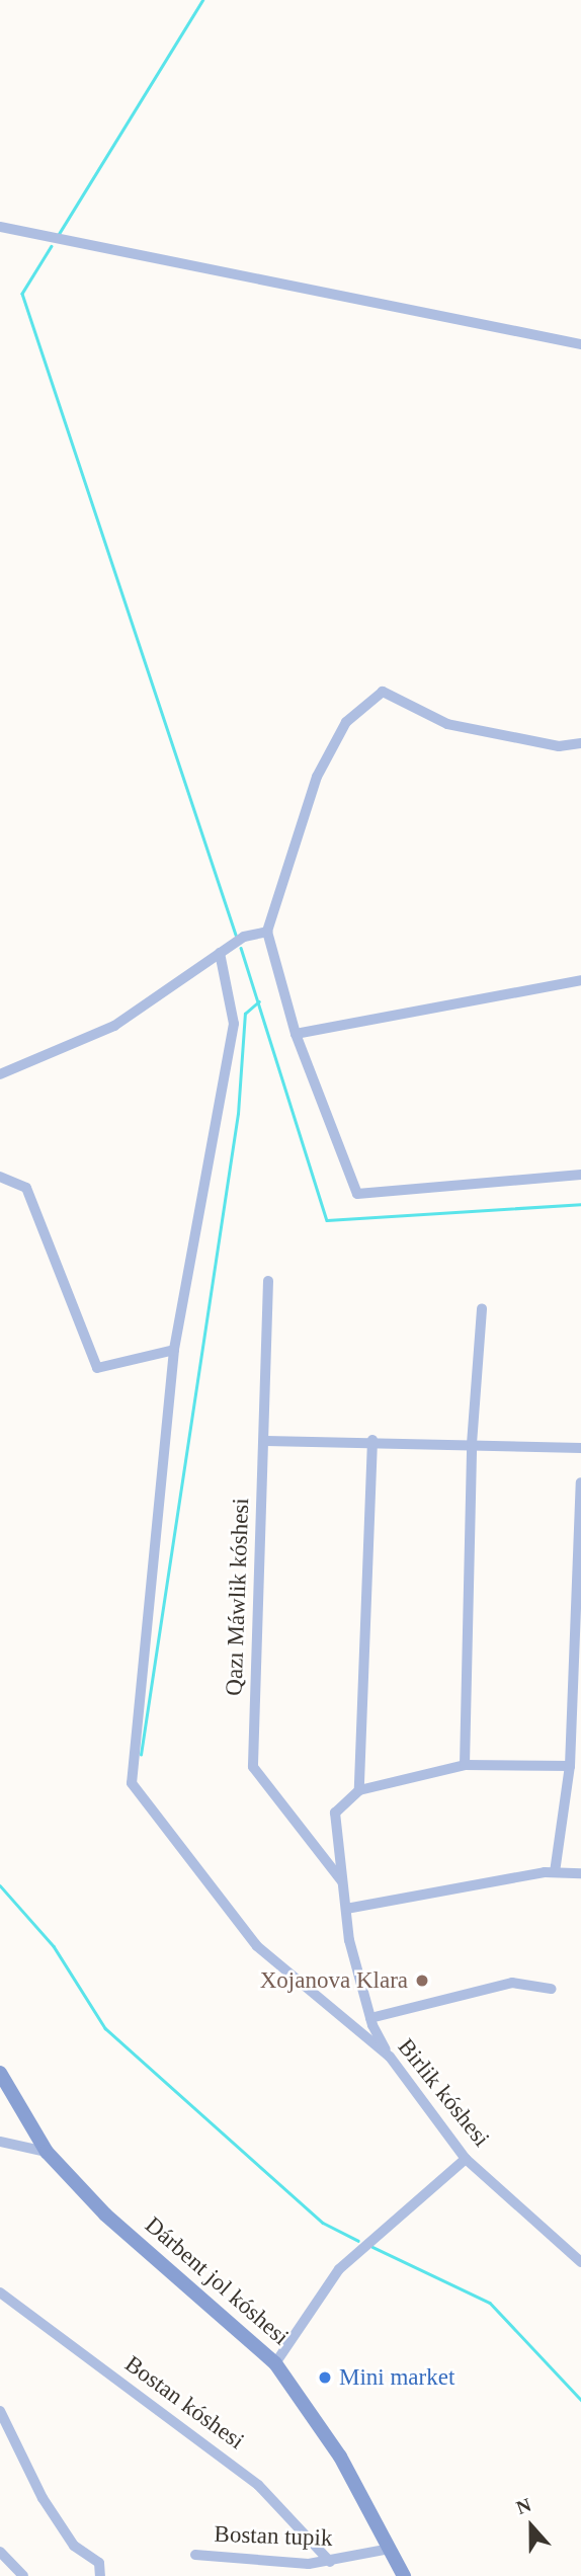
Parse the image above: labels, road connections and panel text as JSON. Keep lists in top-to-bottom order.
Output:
{
  "streets": {
    "main road": ["Dárbent jol kóshesi"],
    "street": [
      "Qazı Máwlik kóshesi",
      "Birlik kóshesi",
      "Bostan kóshesi",
      "Bostan tupik"
    ]
  },
  "crossings": [
    ["Dárbent jol kóshesi", "Bostan tupik"],
    ["Bostan kóshesi", "Bostan tupik"]
  ],
  "places": ["Xojanova Klara", "Mini market"],
  "north": "top"
}
